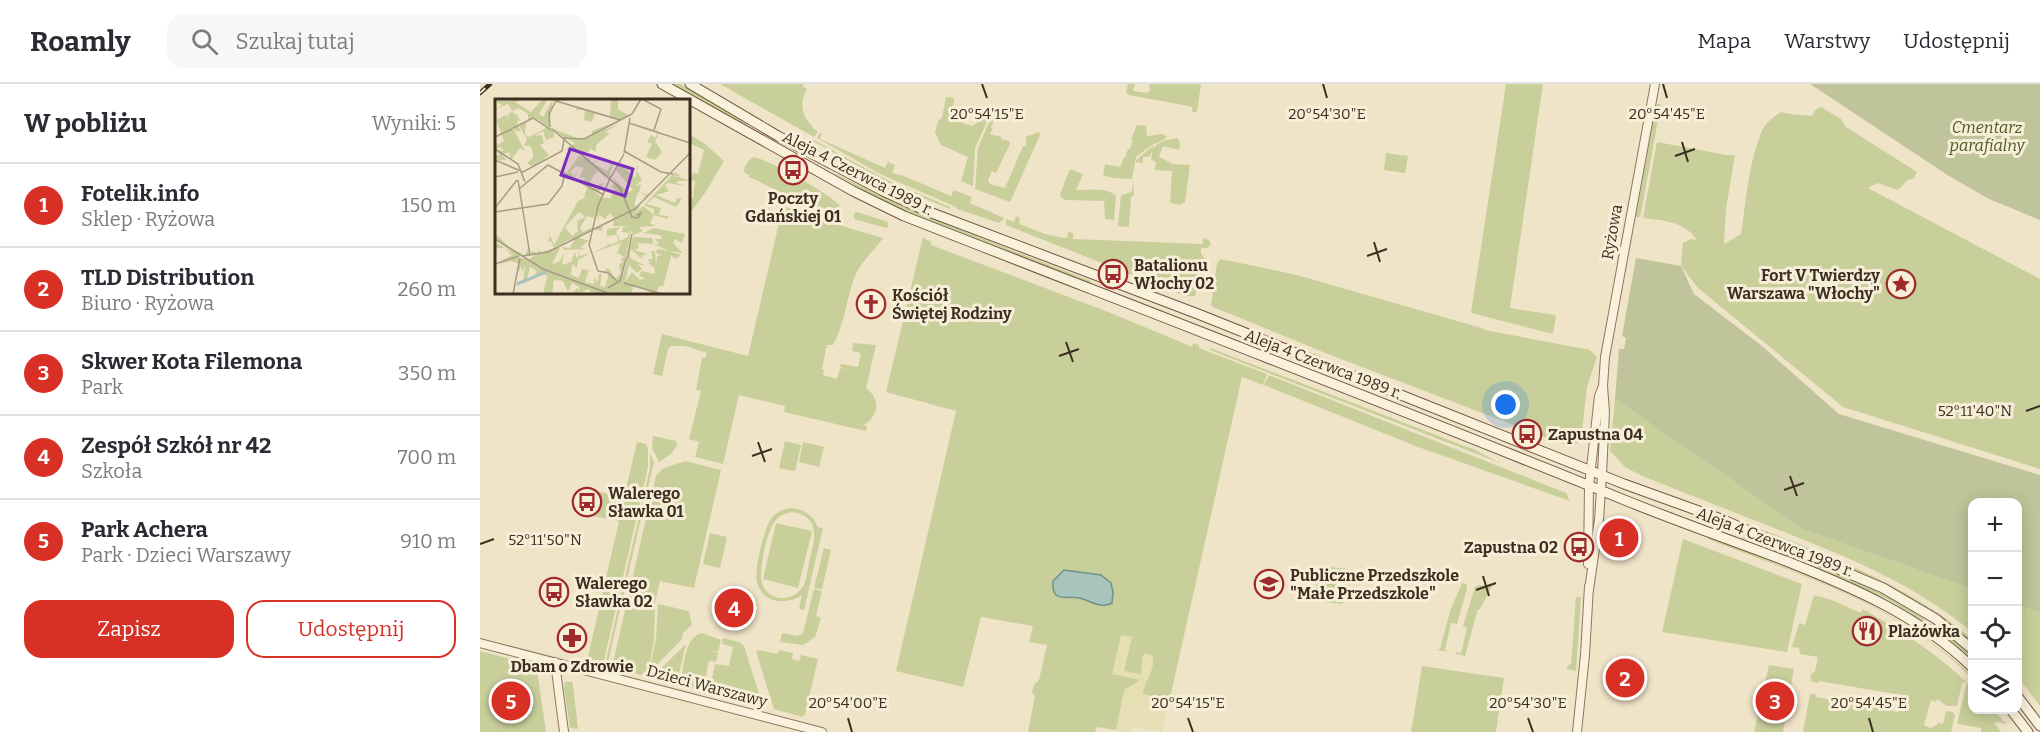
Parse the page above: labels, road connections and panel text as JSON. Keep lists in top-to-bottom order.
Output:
{
  "streets": {
    "main road": ["Aleja 4 Czerwca 1989 r."],
    "street": ["Ryżowa", "Dzieci Warszawy"]
  },
  "crossings": [
    ["Aleja 4 Czerwca 1989 r.", "Ryżowa"]
  ],
  "parks": ["Cmentarz parafialny"],
  "places": {
    "bus stop": [
      "Poczty Gdańskiej 01",
      "Batalionu Włochy 02",
      "Zapustna 04",
      "Walerego Sławka 01",
      "Zapustna 02",
      "Walerego Sławka 02"
    ],
    "place": ["Fort V Twierdzy Warszawa \"Włochy\""],
    "church": ["Kościół Świętej Rodziny"],
    "school or university": ["Publiczne Przedszkole \"Małe Przedszkole\""],
    "restaurant": ["Plażówka"],
    "pharmacy": ["Dbam o Zdrowie"]
  },
  "page": {
    "header": "Roamly",
    "search": "Szukaj tutaj",
    "nav": ["Mapa", "Warstwy", "Udostępnij"],
    "heading": ["W pobliżu", "Wyniki: 5"],
    "list": [
      {
        "mark": "1",
        "name": "Fotelik.info",
        "note": "Sklep · Ryżowa",
        "value": "150 m"
      },
      {
        "mark": "2",
        "name": "TLD Distribution",
        "note": "Biuro · Ryżowa",
        "value": "260 m"
      },
      {
        "mark": "3",
        "name": "Skwer Kota Filemona",
        "note": "Park",
        "value": "350 m"
      },
      {
        "mark": "4",
        "name": "Zespół Szkół nr 42",
        "note": "Szkoła",
        "value": "700 m"
      },
      {
        "mark": "5",
        "name": "Park Achera",
        "note": "Park · Dzieci Warszawy",
        "value": "910 m"
      }
    ],
    "map_buttons": ["+", "−"],
    "pins": [
      "1",
      "4",
      "2",
      "3",
      "5"
    ],
    "buttons": ["Zapisz", "Udostępnij"]
  },
  "coordinates": [
    "20°54'15\"E",
    "20°54'30\"E",
    "20°54'45\"E",
    "52°11'40\"N",
    "52°11'50\"N",
    "20°54'00\"E"
  ]
}
